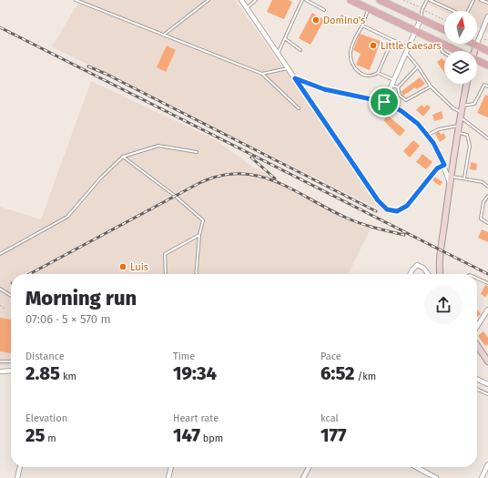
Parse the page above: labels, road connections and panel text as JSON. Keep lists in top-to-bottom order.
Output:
{
  "places": ["Domino's", "Little Caesars", "Luis"],
  "north": "top",
  "page": {
    "heading": ["Morning run", "07:06 · 5 × 570 m"],
    "stats": [
      ["Distance", "2.85 km"],
      ["Time", "19:34"],
      ["Pace", "6:52 /km"],
      ["Elevation", "25 m"],
      ["Heart rate", "147 bpm"],
      ["kcal", "177"]
    ]
  }
}
